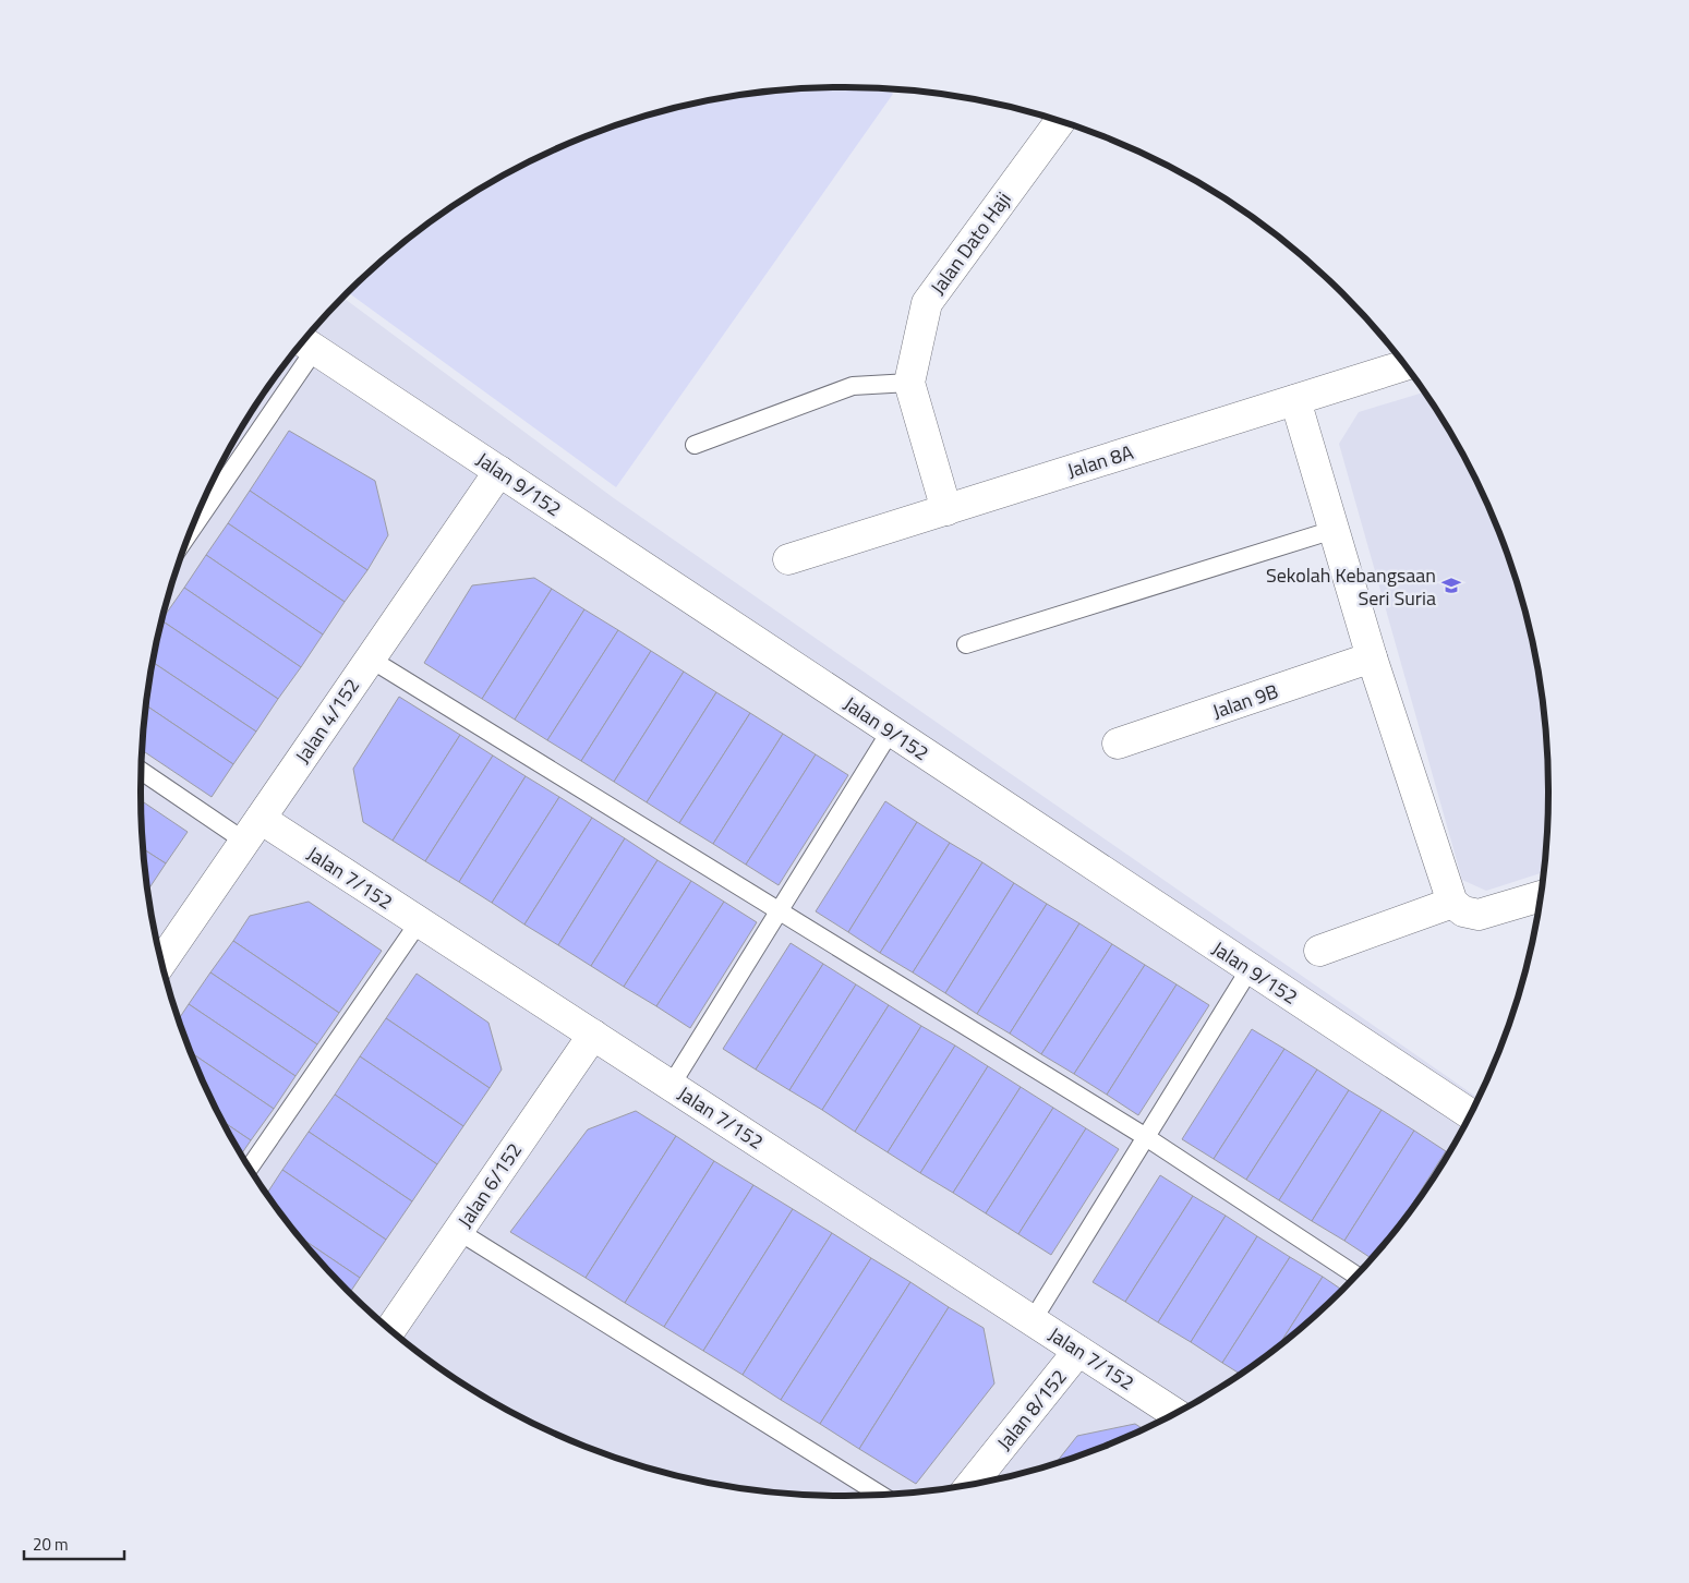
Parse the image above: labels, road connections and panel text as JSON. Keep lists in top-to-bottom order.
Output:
{
  "streets": {
    "street": [
      "Jalan Dato Haji",
      "Jalan 8A",
      "Jalan 9/152",
      "Jalan 9B",
      "Jalan 4/152",
      "Jalan 7/152",
      "Jalan 6/152",
      "Jalan 8/152"
    ]
  },
  "crossings": [
    ["Jalan Dato Haji", "Jalan 8A"],
    ["Jalan 9/152", "Jalan 4/152"],
    ["Jalan 4/152", "Jalan 7/152"],
    ["Jalan 7/152", "Jalan 6/152"],
    ["Jalan 7/152", "Jalan 8/152"]
  ],
  "places": {
    "school or university": ["Sekolah Kebangsaan Seri Suria"]
  },
  "scale_bar": "20 m"
}
